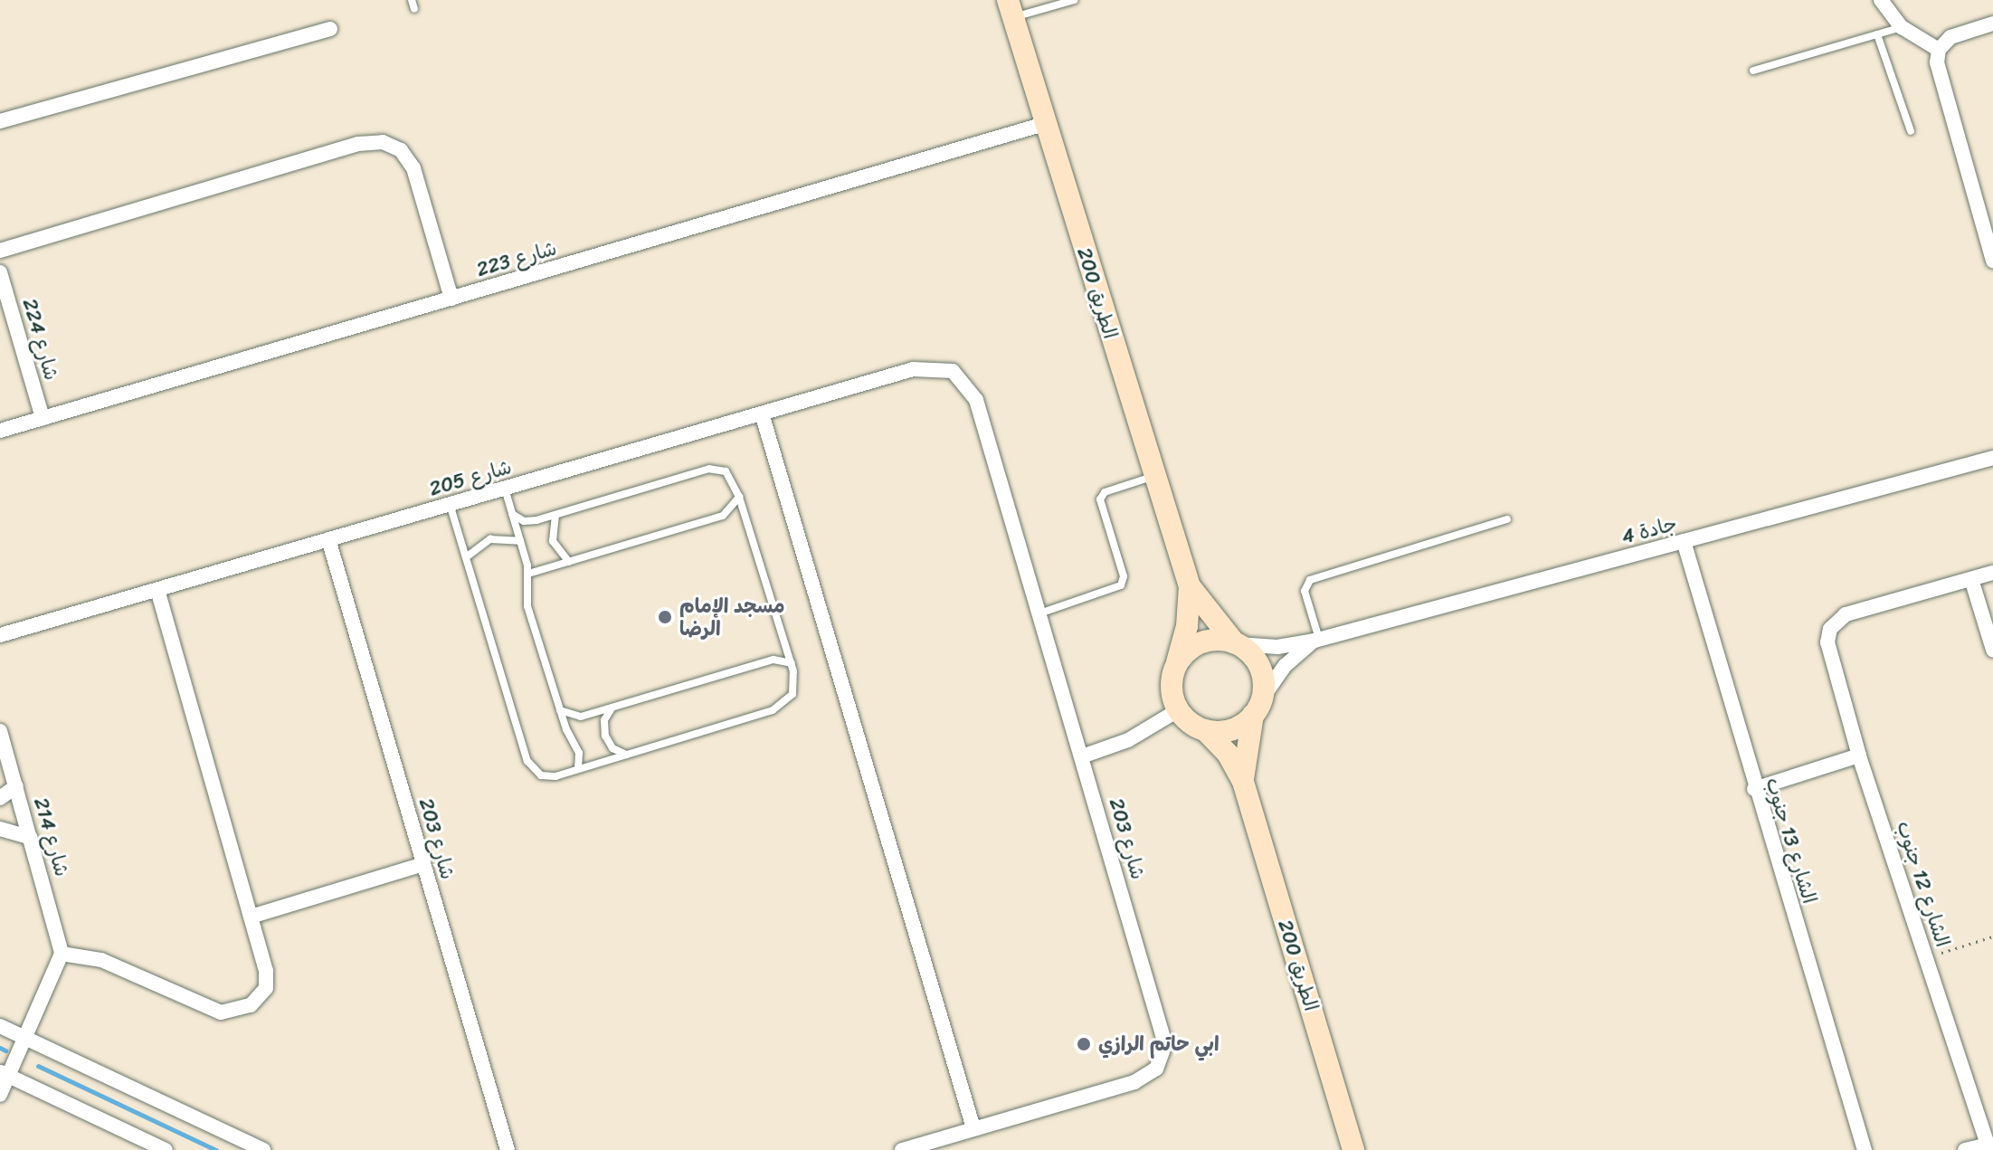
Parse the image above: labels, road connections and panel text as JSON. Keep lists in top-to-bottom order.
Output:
{
  "streets": {
    "main road": ["الطريق 200"],
    "street": [
      "شارع 223",
      "شارع 224",
      "شارع 205",
      "جادة 4",
      "شارع 214",
      "شارع 203",
      "الشارع 13 جنوب",
      "الشارع 12 جنوب"
    ]
  },
  "crossings": [
    ["شارع 223", "الطريق 200"],
    ["شارع 223", "شارع 224"],
    ["الطريق 200", "جادة 4"],
    ["شارع 205", "شارع 203"],
    ["جادة 4", "الشارع 13 جنوب"]
  ],
  "places": ["مسجد الإمام الرضا", "ابي حاتم الرازي"]
}
